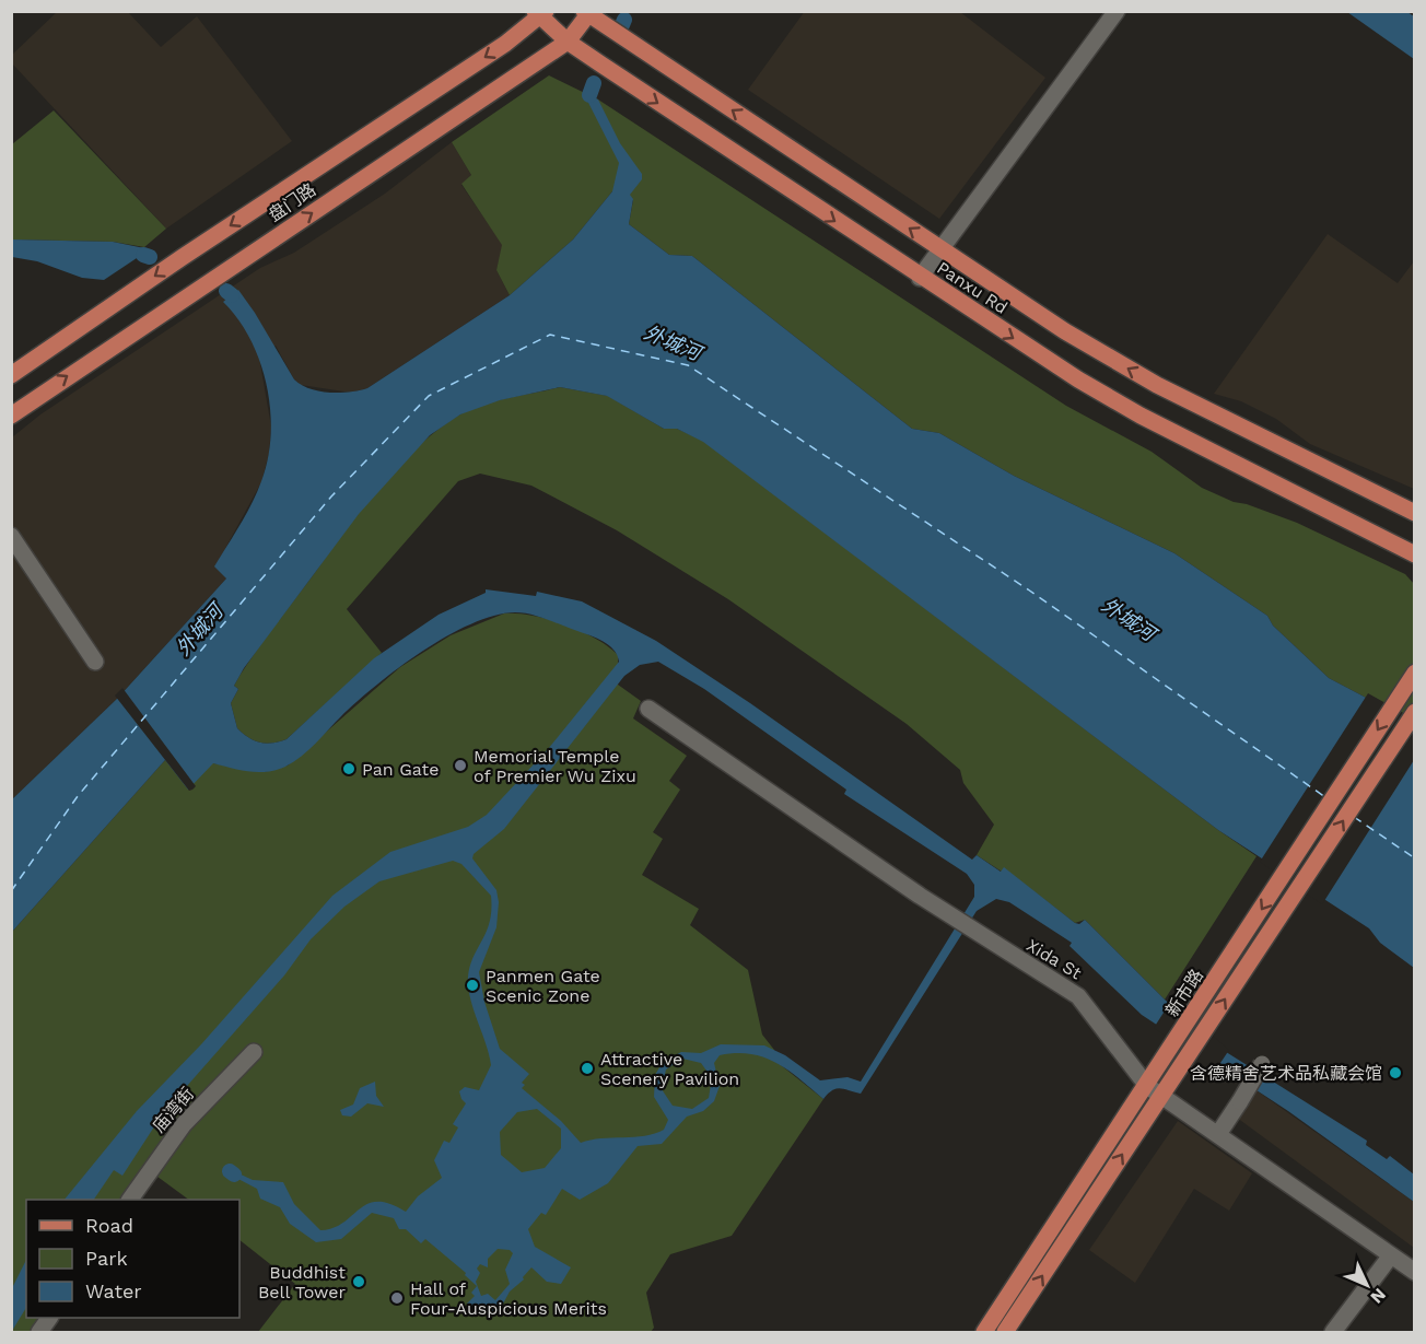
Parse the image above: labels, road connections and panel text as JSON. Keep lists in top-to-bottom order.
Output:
{
  "streets": {
    "main road": ["盘门路", "Panxu Rd", "新市路"],
    "street": ["Xida St", "庙湾街"]
  },
  "crossings": [
    ["盘门路", "Panxu Rd"],
    ["Xida St", "新市路"]
  ],
  "water": ["外城河"],
  "places": [
    "Memorial Temple of Premier Wu Zixu",
    "Pan Gate",
    "Panmen Gate Scenic Zone",
    "Attractive Scenery Pavilion",
    "含德精舍艺术品私藏会馆",
    "Buddhist Bell Tower",
    "Hall of Four-Auspicious Merits"
  ],
  "legend": ["Road", "Park", "Water"],
  "north": "bottom right"
}
